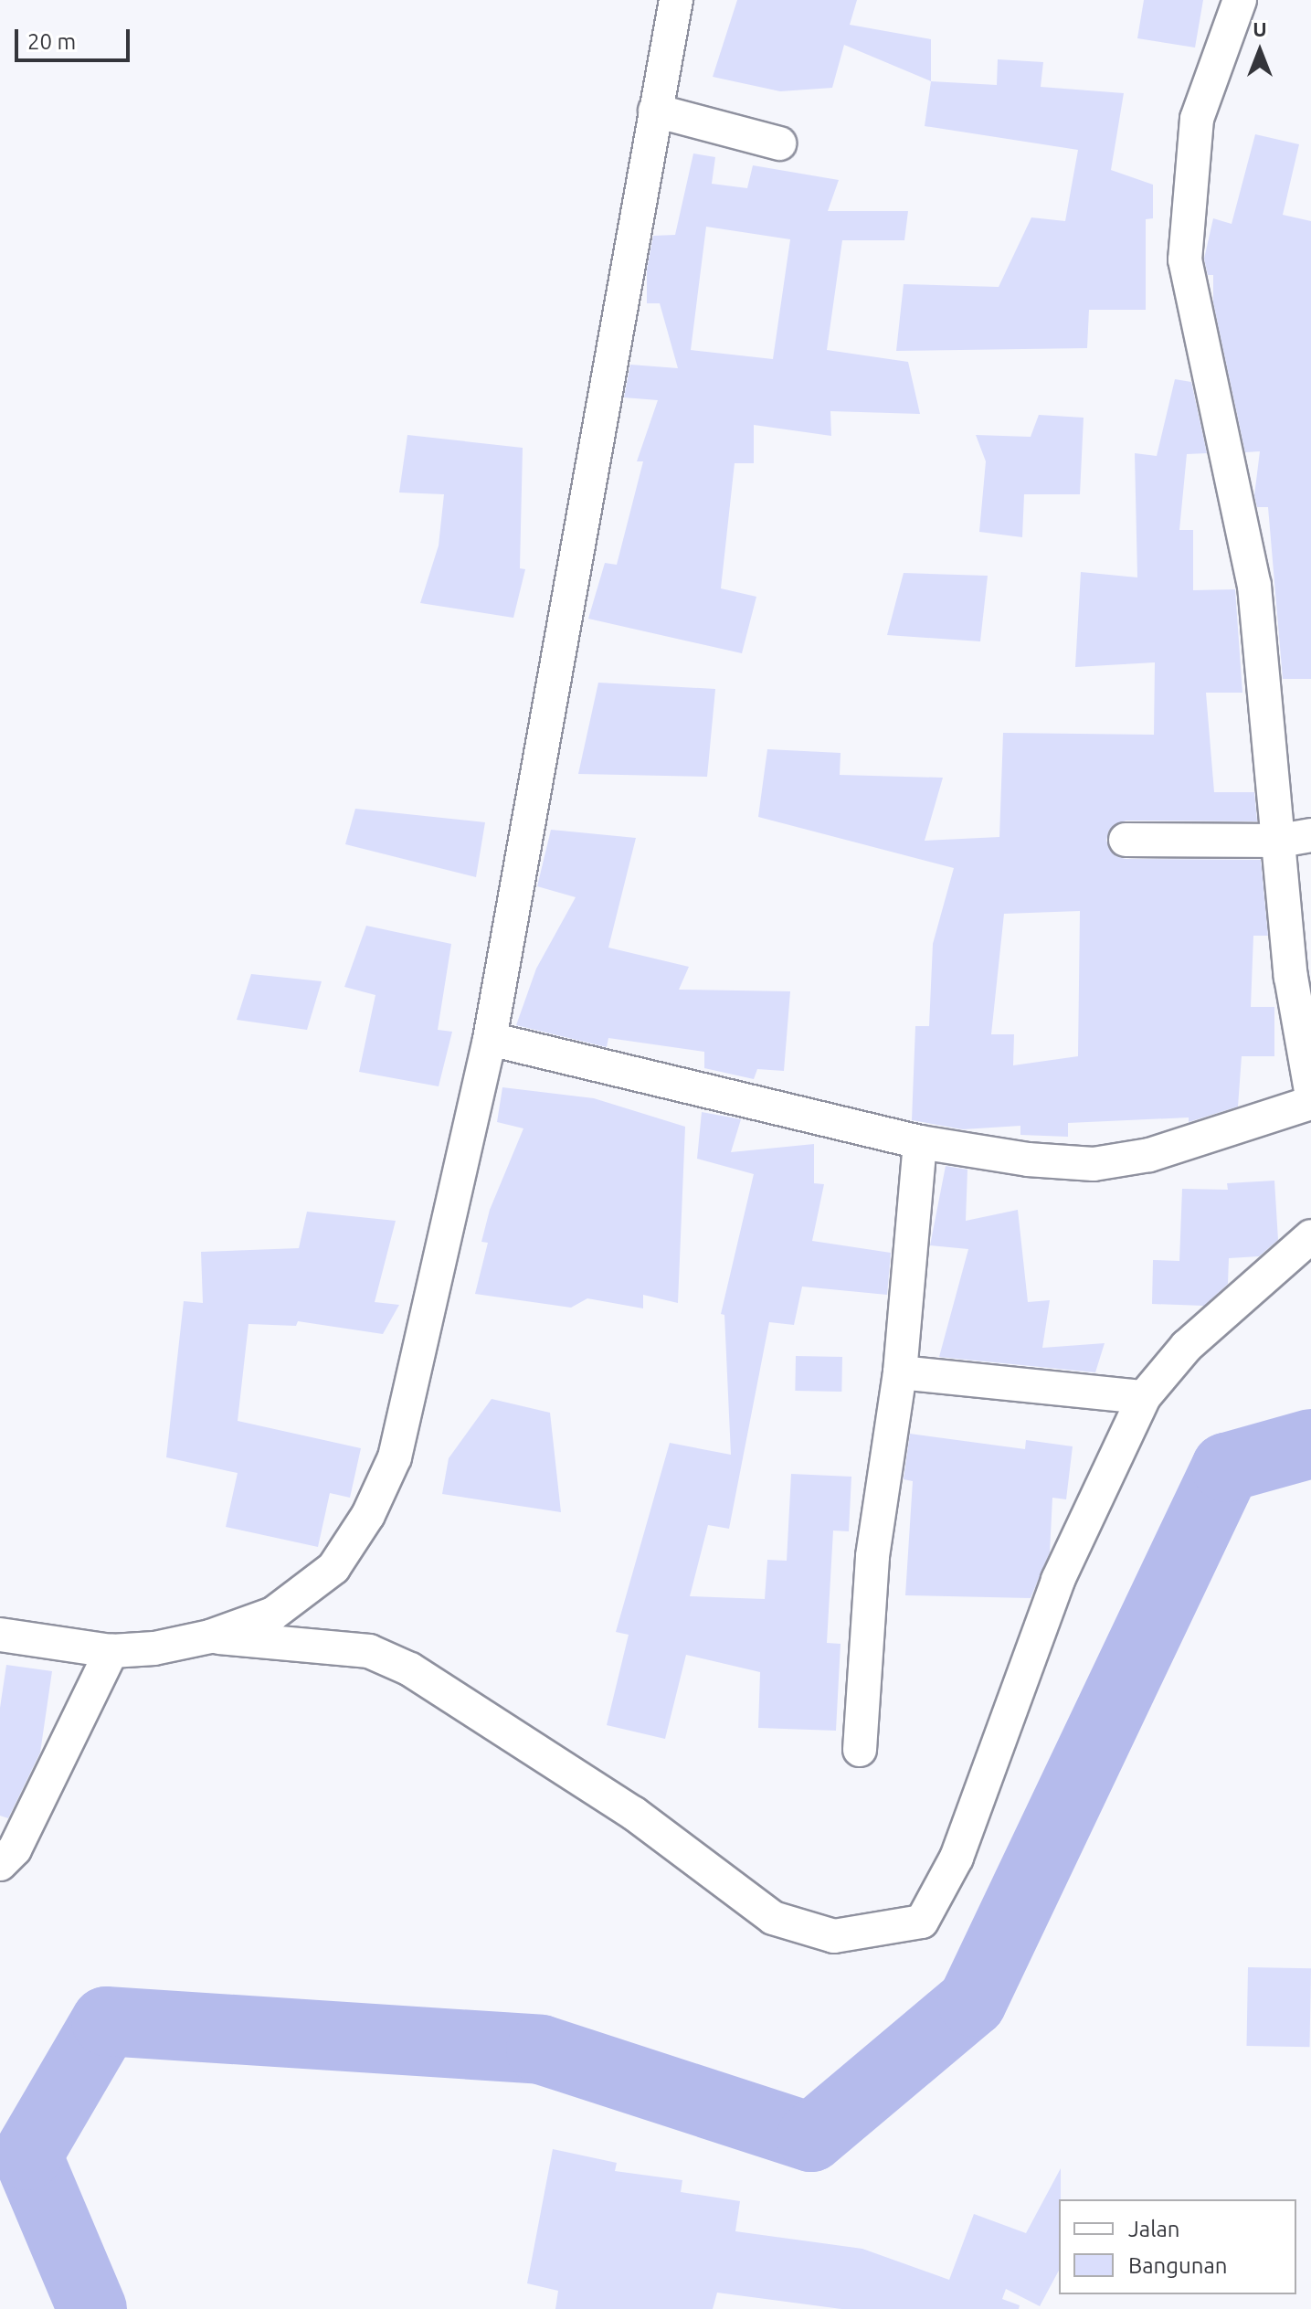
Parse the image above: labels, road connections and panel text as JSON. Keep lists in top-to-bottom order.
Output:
{
  "legend": ["Jalan", "Bangunan"],
  "scale_bar": "20 m",
  "north": "top"
}
